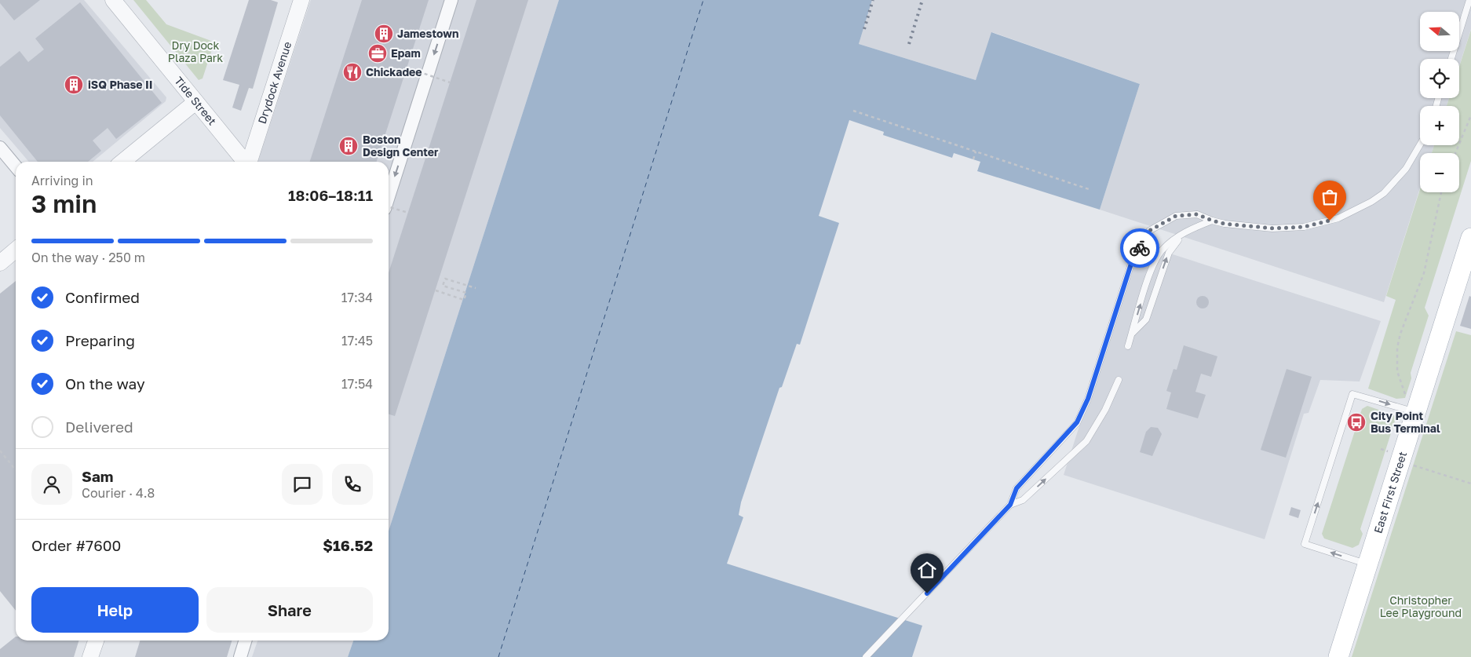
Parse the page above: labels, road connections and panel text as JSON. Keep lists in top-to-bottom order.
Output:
{
  "streets": {
    "main road": ["East First Street"],
    "street": ["Drydock Avenue", "Tide Street"]
  },
  "parks": ["Dry Dock Plaza Park", "Christopher Lee Playground"],
  "places": {
    "building": ["Jamestown", "iSQ Phase II", "Boston Design Center"],
    "office": ["Epam"],
    "restaurant": ["Chickadee"],
    "bus stop": ["City Point Bus Terminal"]
  },
  "north": "left",
  "page": {
    "map_buttons": ["+", "−"],
    "heading": ["3 min", "Arriving in", "18:06–18:11"],
    "panel": [
      "Sam",
      "Courier · 4.8",
      "Order #7600",
      "$16.52"
    ],
    "bar": "On the way · 250 m",
    "list": [
      ["Confirmed", "17:34"],
      ["Preparing", "17:45"],
      ["On the way", "17:54"],
      "Delivered"
    ],
    "buttons": ["Help", "Share"]
  }
}
